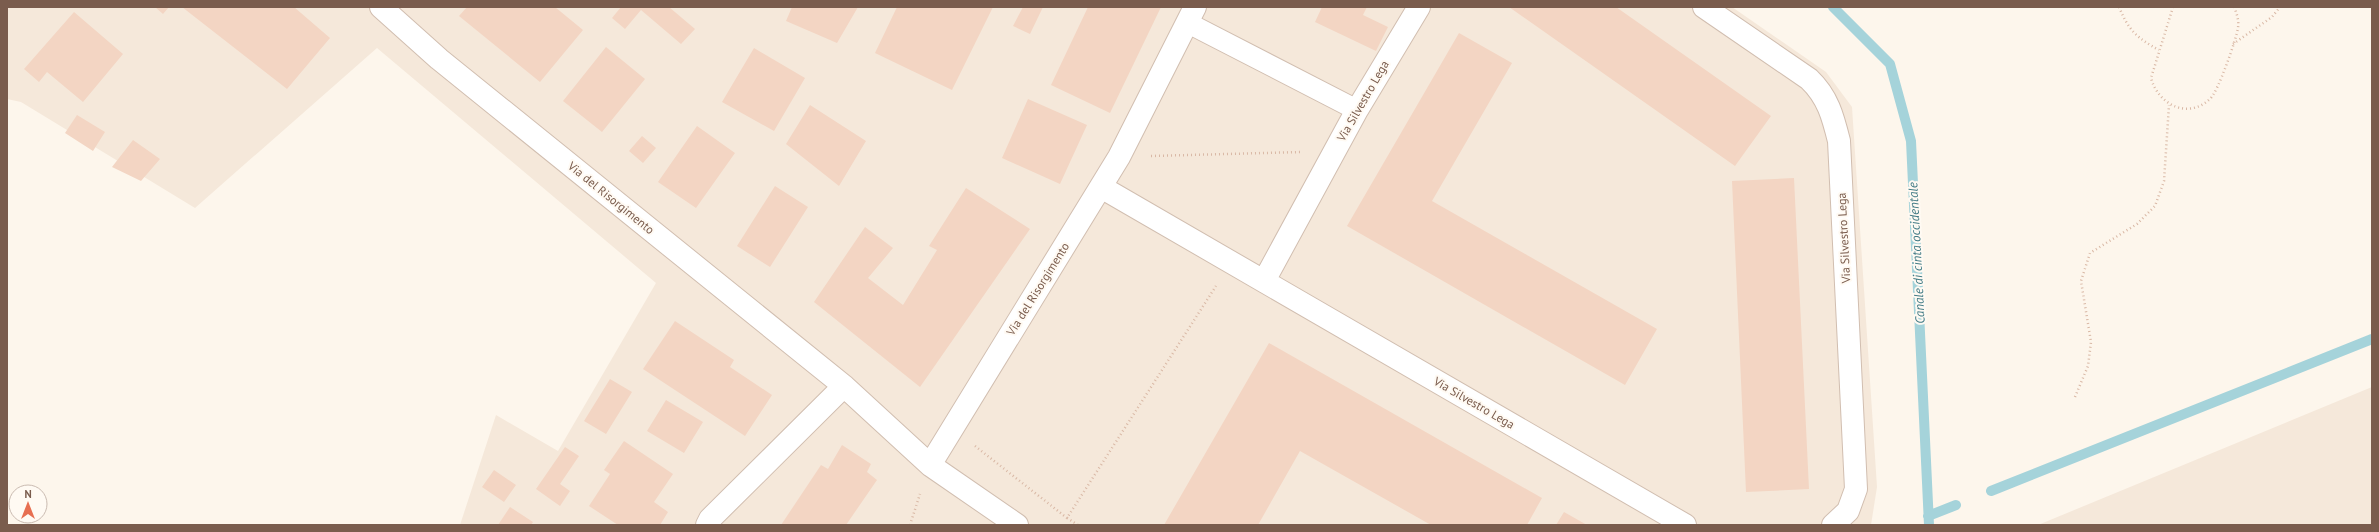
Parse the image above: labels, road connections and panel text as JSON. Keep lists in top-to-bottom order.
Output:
{
  "streets": {
    "street": ["Via Silvestro Lega", "Via del Risorgimento"]
  },
  "crossings": [
    ["Via Silvestro Lega", "Via del Risorgimento"]
  ],
  "water": ["Canale di cinta occidentale"],
  "north": "top"
}
